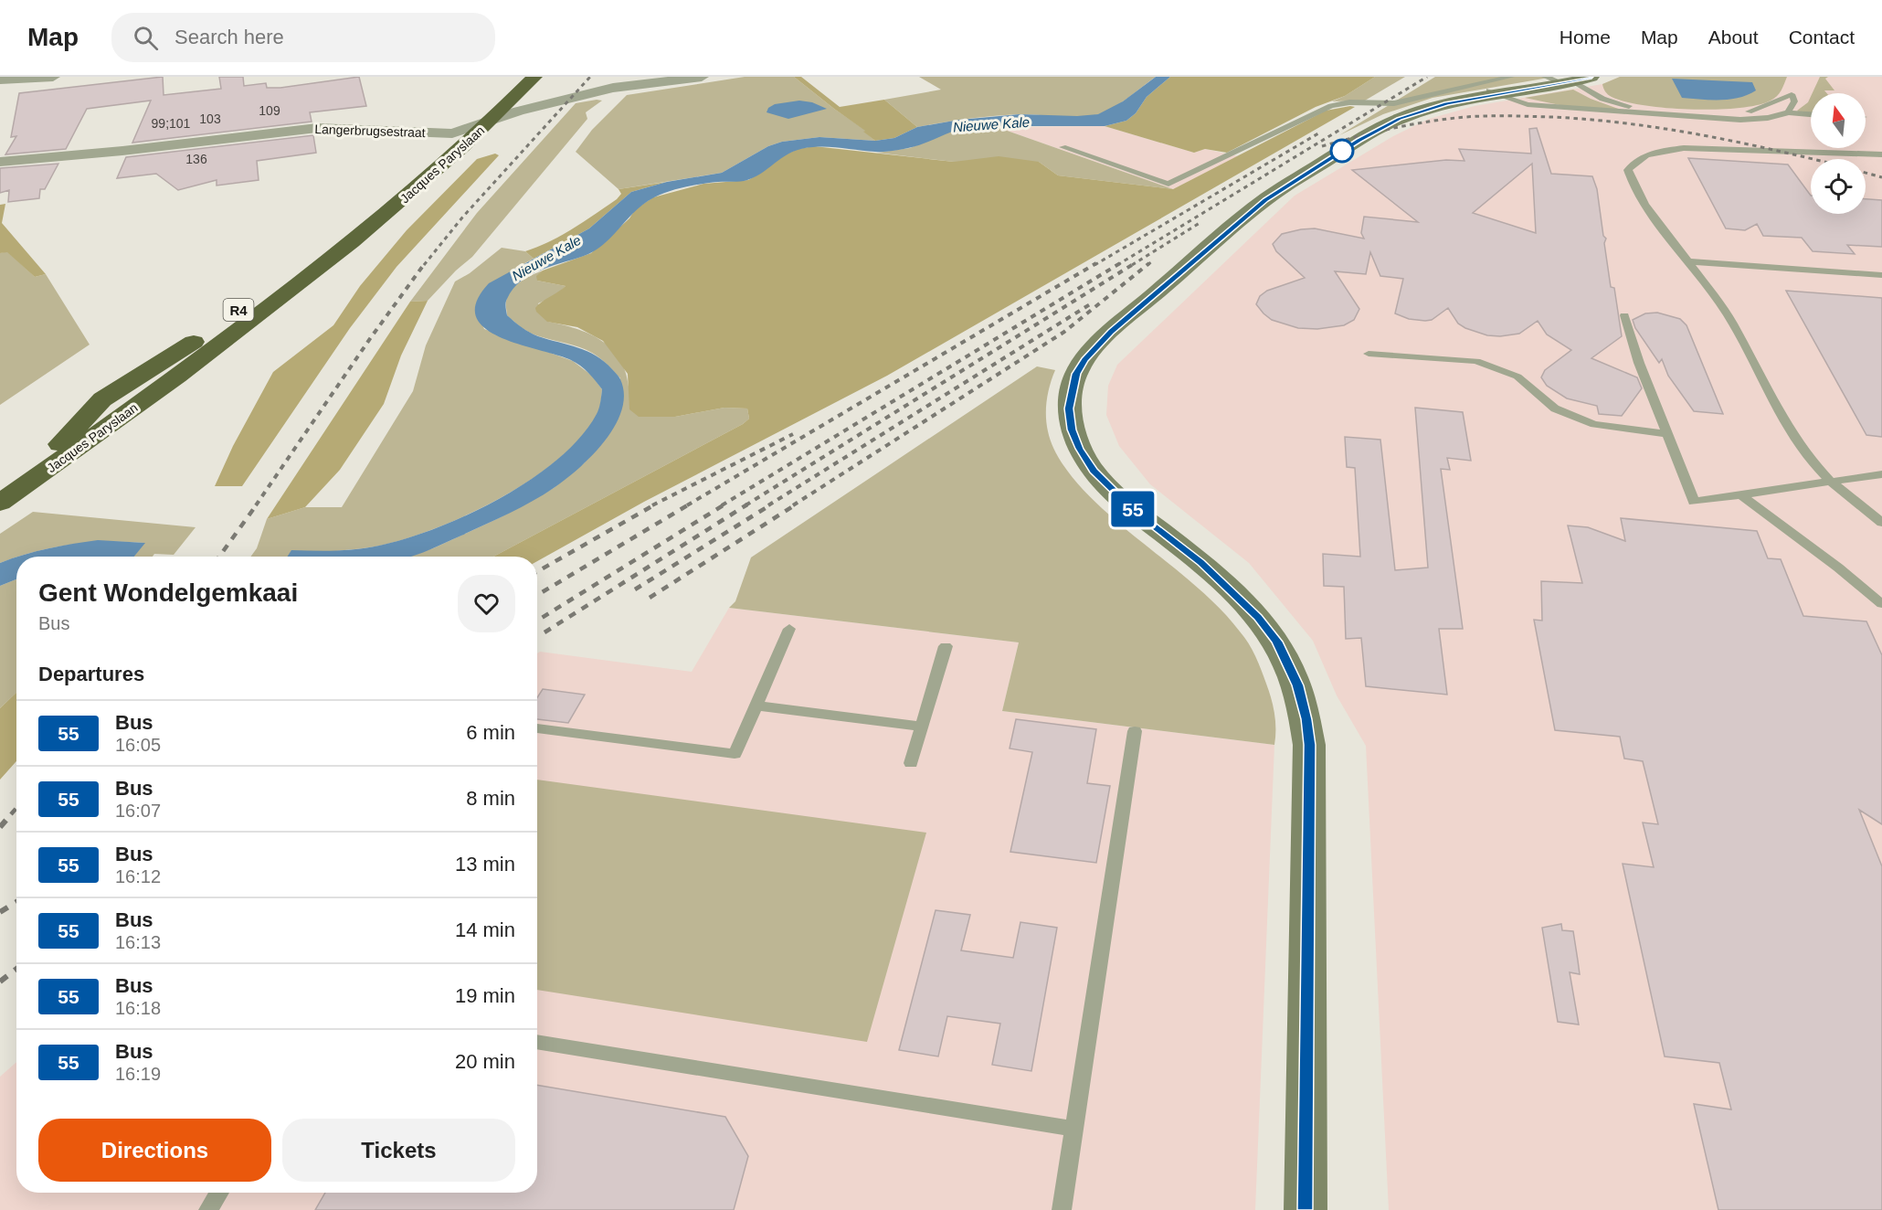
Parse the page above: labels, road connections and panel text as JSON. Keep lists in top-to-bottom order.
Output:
{
  "streets": {
    "highway": ["Jacques Paryslaan", "R4"],
    "street": ["Langerbrugsestraat"]
  },
  "crossings": [
    ["Langerbrugsestraat", "Jacques Paryslaan"],
    ["Jacques Paryslaan", "R4"]
  ],
  "water": ["Nieuwe Kale"],
  "lines": ["bus line 55"],
  "house_numbers": [
    "109",
    "103",
    "99;101",
    "136"
  ],
  "north": "top",
  "page": {
    "header": "Map",
    "search": "Search here",
    "nav": [
      "Home",
      "Map",
      "About",
      "Contact"
    ],
    "on_map": "55",
    "heading": [
      ["Gent Wondelgemkaai", "Bus"],
      "Departures"
    ],
    "list": [
      {
        "mark": "55",
        "name": "Bus",
        "note": "16:05",
        "value": "6 min"
      },
      {
        "mark": "55",
        "name": "Bus",
        "note": "16:07",
        "value": "8 min"
      },
      {
        "mark": "55",
        "name": "Bus",
        "note": "16:12",
        "value": "13 min"
      },
      {
        "mark": "55",
        "name": "Bus",
        "note": "16:13",
        "value": "14 min"
      },
      {
        "mark": "55",
        "name": "Bus",
        "note": "16:18",
        "value": "19 min"
      },
      {
        "mark": "55",
        "name": "Bus",
        "note": "16:19",
        "value": "20 min"
      }
    ],
    "buttons": ["Directions", "Tickets"]
  }
}
